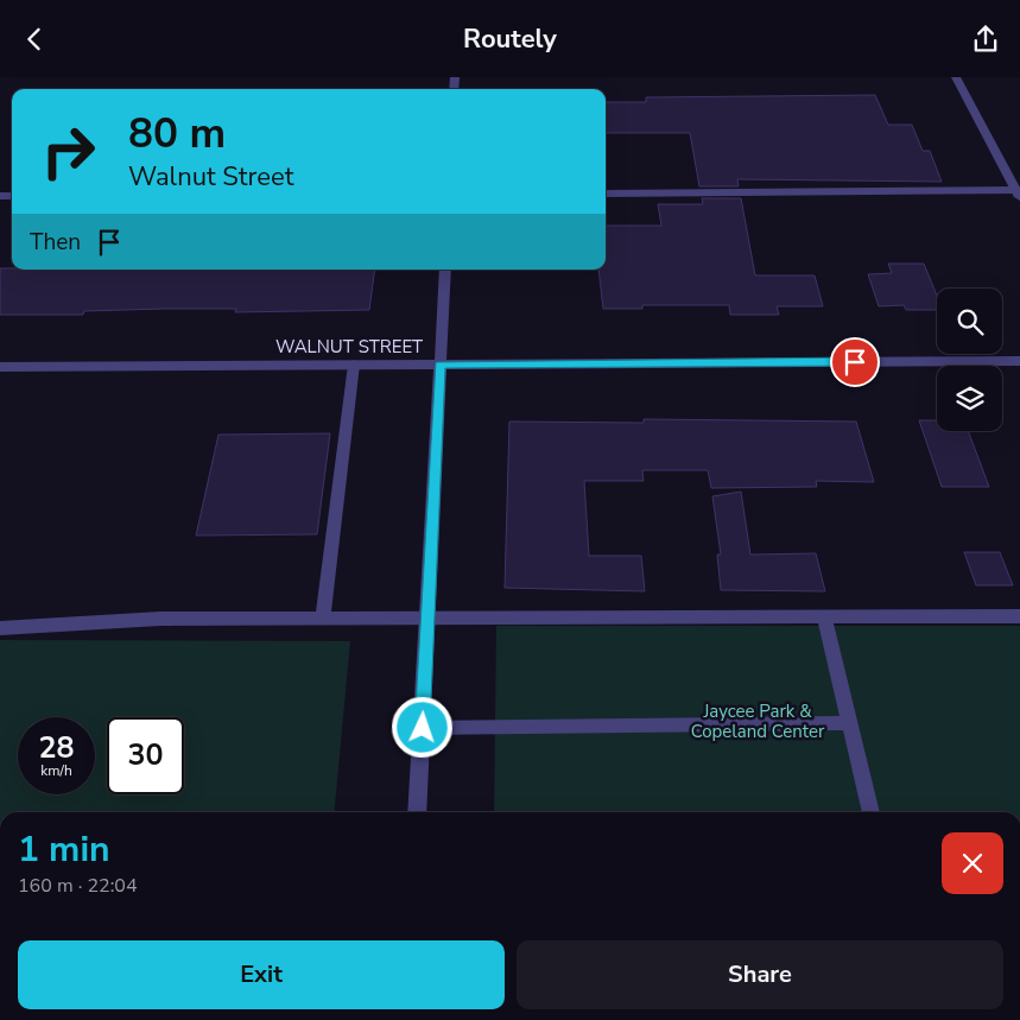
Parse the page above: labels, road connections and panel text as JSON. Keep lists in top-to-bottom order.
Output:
{
  "streets": {
    "street": ["WALNUT STREET"]
  },
  "parks": ["Jaycee Park & Copeland Center"],
  "page": {
    "header": "Routely",
    "turn": ["80 m", "Walnut Street"],
    "then": "Then",
    "speed": "28 km/h",
    "limit": "30",
    "heading": ["1 min", "160 m · 22:04"],
    "buttons": ["Exit", "Share"]
  }
}
